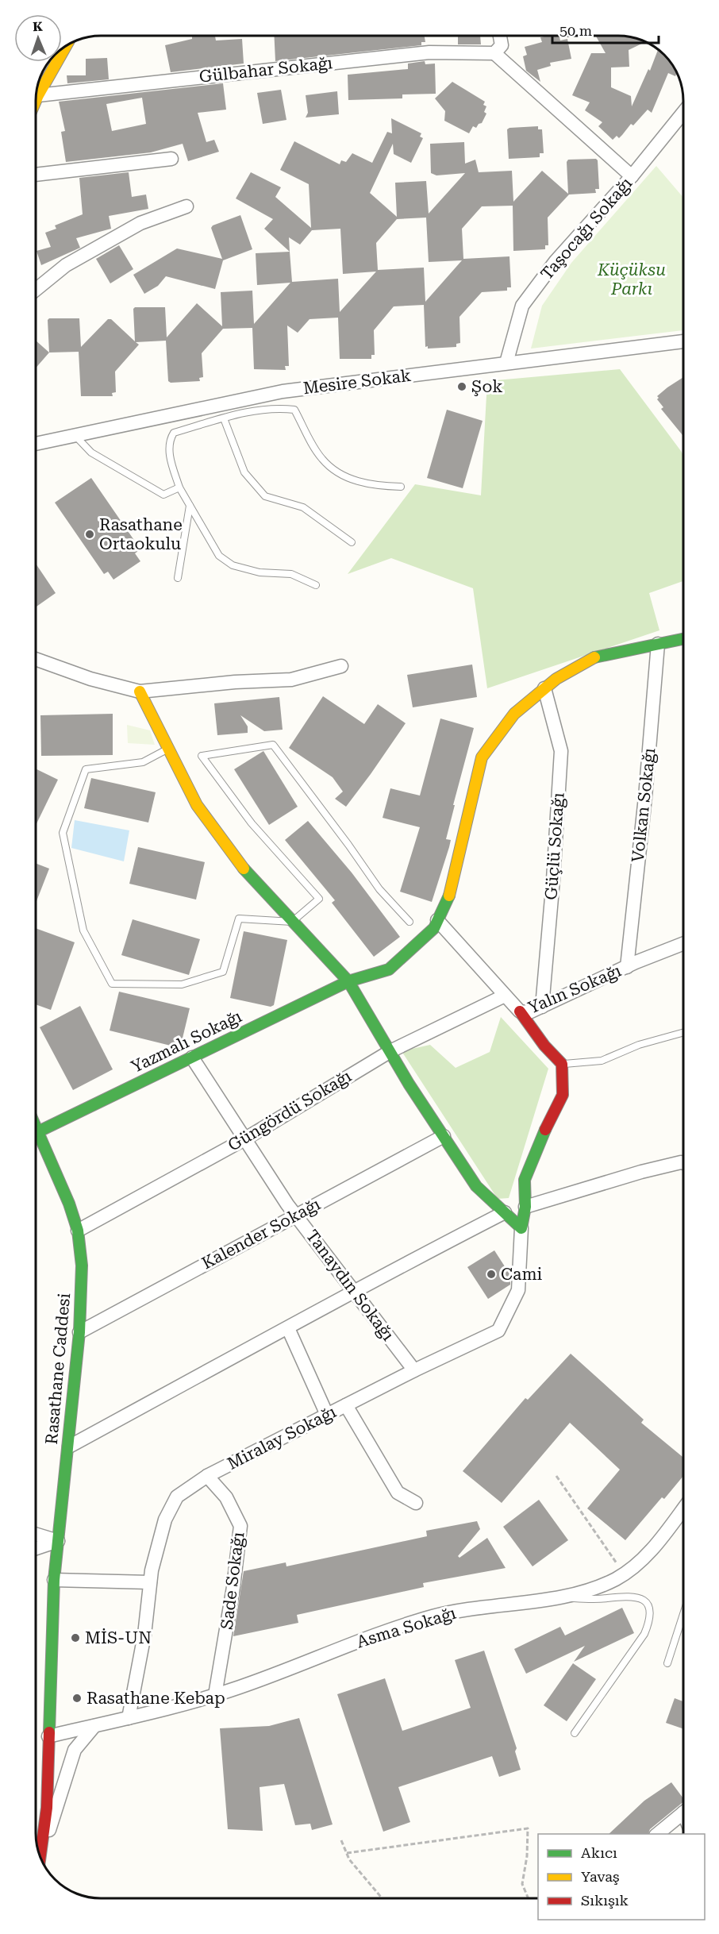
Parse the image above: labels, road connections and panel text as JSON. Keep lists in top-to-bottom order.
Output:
{
  "streets": {
    "street": [
      "Gülbahar Sokağı",
      "Taşocağı Sokağı",
      "Mesire Sokak",
      "Volkan Sokağı",
      "Güçlü Sokağı",
      "Yalın Sokağı",
      "Yazmalı Sokağı",
      "Güngördü Sokağı",
      "Kalender Sokağı",
      "Tanaydın Sokağı",
      "Rasathane Caddesi",
      "Miralay Sokağı",
      "Sade Sokağı",
      "Asma Sokağı"
    ]
  },
  "crossings": [
    ["Taşocağı Sokağı", "Mesire Sokak"],
    ["Volkan Sokağı", "Yalın Sokağı"],
    ["Volkan Sokağı", "Yazmalı Sokağı"],
    ["Güçlü Sokağı", "Yalın Sokağı"],
    ["Güçlü Sokağı", "Yazmalı Sokağı"],
    ["Yalın Sokağı", "Yazmalı Sokağı"],
    ["Yalın Sokağı", "Güngördü Sokağı"],
    ["Yazmalı Sokağı", "Tanaydın Sokağı"],
    ["Yazmalı Sokağı", "Rasathane Caddesi"],
    ["Güngördü Sokağı", "Tanaydın Sokağı"],
    ["Güngördü Sokağı", "Rasathane Caddesi"],
    ["Kalender Sokağı", "Tanaydın Sokağı"],
    ["Kalender Sokağı", "Rasathane Caddesi"],
    ["Tanaydın Sokağı", "Miralay Sokağı"],
    ["Rasathane Caddesi", "Asma Sokağı"],
    ["Miralay Sokağı", "Sade Sokağı"],
    ["Miralay Sokağı", "Asma Sokağı"],
    ["Sade Sokağı", "Asma Sokağı"]
  ],
  "parks": ["Küçüksu Parkı"],
  "places": [
    "Şok",
    "Rasathane Ortaokulu",
    "Cami",
    "MİS-UN",
    "Rasathane Kebap"
  ],
  "legend": ["Akıcı", "Yavaş", "Sıkışık"],
  "scale_bar": "50 m",
  "north": "top"
}
